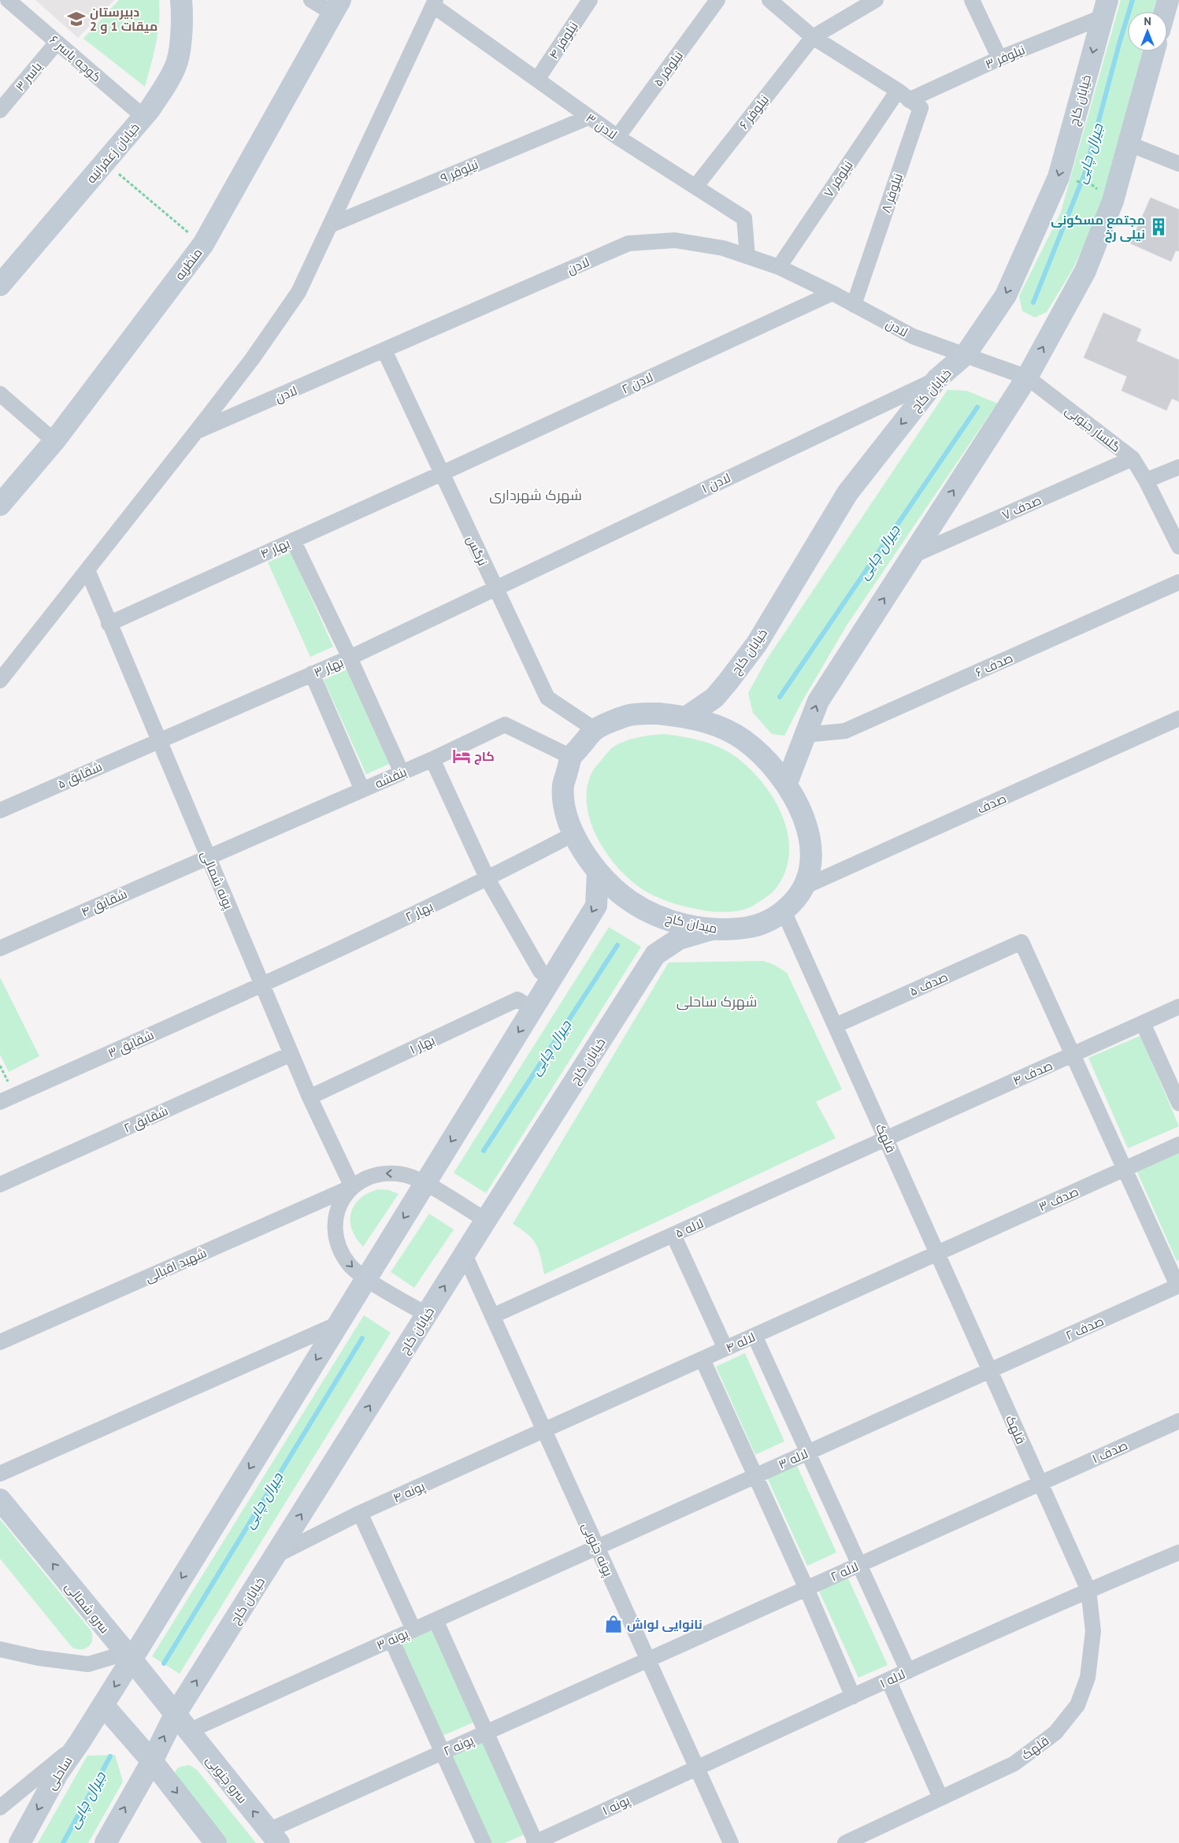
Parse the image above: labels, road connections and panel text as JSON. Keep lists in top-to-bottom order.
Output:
{
  "streets": {
    "main road": [
      "خیابان کاج",
      "خیابان زعفرانیه",
      "منظریه",
      "میدان کاج",
      "سرو شمالی",
      "ساحلی",
      "سرو جنوبی"
    ],
    "street": [
      "نیلوفر ۴",
      "نیلوفر ۳",
      "کوچه یاسر ۶",
      "نیلوفر ۵",
      "یاسر ۳",
      "نیلوفر ۶",
      "لادن ۳",
      "نیلوفر ۹",
      "نیلوفر ۷",
      "نیلوفر ۸",
      "لادن",
      "لادن ۲",
      "گلسار جنوبی",
      "لادن ۱",
      "صدف ۷",
      "بهار ۴",
      "نرگس",
      "صدف ۶",
      "بهار ۳",
      "شقایق ۵",
      "بنفشه",
      "صدف",
      "پونه شمالی",
      "شقایق ۴",
      "بهار ۲",
      "صدف ۵",
      "شقایق ۳",
      "بهار ۱",
      "صدف ۴",
      "شقایق ۲",
      "قلهک",
      "صدف ۳",
      "لاله ۵",
      "شهید اقبالی",
      "صدف ۲",
      "لاله ۴",
      "صدف ۱",
      "لاله ۳",
      "پونه ۴",
      "پونه جنوبی",
      "لاله ۲",
      "پونه ۳",
      "لاله ۱",
      "پونه ۲",
      "پونه ۱"
    ]
  },
  "crossings": [
    ["نیلوفر ۴", "لادن ۳"],
    ["نیلوفر ۳", "خیابان کاج"],
    ["نیلوفر ۳", "نیلوفر ۷"],
    ["نیلوفر ۳", "نیلوفر ۸"],
    ["کوچه یاسر ۶", "یاسر ۳"],
    ["کوچه یاسر ۶", "خیابان زعفرانیه"],
    ["نیلوفر ۵", "لادن ۳"],
    ["خیابان کاج", "لادن"],
    ["خیابان کاج", "گلسار جنوبی"],
    ["خیابان کاج", "لادن ۱"],
    ["خیابان کاج", "میدان کاج"],
    ["خیابان کاج", "پونه ۴"],
    ["خیابان کاج", "پونه جنوبی"],
    ["خیابان کاج", "سرو شمالی"],
    ["خیابان کاج", "پونه ۳"],
    ["خیابان کاج", "سرو جنوبی"],
    ["نیلوفر ۶", "لادن ۳"],
    ["لادن ۳", "نیلوفر ۹"],
    ["لادن ۳", "لادن"],
    ["نیلوفر ۷", "نیلوفر ۸"],
    ["نیلوفر ۷", "لادن"],
    ["نیلوفر ۸", "لادن"],
    ["لادن", "لادن ۲"],
    ["لادن", "گلسار جنوبی"],
    ["لادن", "نرگس"],
    ["لادن ۲", "بهار ۴"],
    ["لادن ۲", "نرگس"],
    ["گلسار جنوبی", "صدف ۷"],
    ["لادن ۱", "نرگس"],
    ["لادن ۱", "بهار ۳"],
    ["بهار ۴", "نرگس"],
    ["بهار ۴", "پونه شمالی"],
    ["نرگس", "بهار ۳"],
    ["نرگس", "میدان کاج"],
    ["بهار ۳", "شقایق ۵"],
    ["بهار ۳", "پونه شمالی"],
    ["شقایق ۵", "پونه شمالی"],
    ["بنفشه", "پونه شمالی"],
    ["بنفشه", "شقایق ۴"],
    ["بنفشه", "میدان کاج"],
    ["صدف", "میدان کاج"],
    ["پونه شمالی", "شقایق ۴"],
    ["پونه شمالی", "بهار ۲"],
    ["پونه شمالی", "شقایق ۳"],
    ["پونه شمالی", "بهار ۱"],
    ["پونه شمالی", "شقایق ۲"],
    ["پونه شمالی", "شهید اقبالی"],
    ["بهار ۲", "میدان کاج"],
    ["بهار ۲", "شقایق ۳"],
    ["میدان کاج", "قلهک"],
    ["صدف ۵", "صدف ۴"],
    ["صدف ۵", "قلهک"],
    ["صدف ۴", "قلهک"],
    ["صدف ۴", "لاله ۵"],
    ["قلهک", "صدف ۳"],
    ["قلهک", "لاله ۵"],
    ["قلهک", "صدف ۲"],
    ["قلهک", "لاله ۴"],
    ["قلهک", "صدف ۱"],
    ["قلهک", "لاله ۳"],
    ["قلهک", "لاله ۲"],
    ["قلهک", "لاله ۱"],
    ["صدف ۳", "لاله ۴"],
    ["لاله ۵", "پونه جنوبی"],
    ["صدف ۲", "لاله ۳"],
    ["لاله ۴", "پونه ۴"],
    ["لاله ۴", "پونه جنوبی"],
    ["صدف ۱", "لاله ۲"],
    ["لاله ۳", "پونه جنوبی"],
    ["لاله ۳", "پونه ۳"],
    ["پونه ۴", "پونه جنوبی"],
    ["پونه جنوبی", "لاله ۲"],
    ["پونه جنوبی", "پونه ۳"],
    ["پونه جنوبی", "لاله ۱"],
    ["پونه جنوبی", "پونه ۲"],
    ["پونه جنوبی", "پونه ۱"],
    ["لاله ۲", "پونه ۲"],
    ["سرو شمالی", "پونه ۳"],
    ["سرو شمالی", "سرو جنوبی"],
    ["پونه ۳", "سرو جنوبی"],
    ["لاله ۱", "پونه ۱"],
    ["پونه ۲", "سرو جنوبی"]
  ],
  "one_way": ["سرو شمالی"],
  "districts": ["شهرک شهرداری", "شهرک ساحلی"],
  "water": ["جیرال چایی"],
  "places": {
    "school or university": ["دبیرستان میقات 1 و 2"],
    "building": ["مجتمع مسکونی نیلی رخ"],
    "hotel": ["کاج"],
    "shop": ["نانوایی لواش"]
  },
  "north": "top"
}
